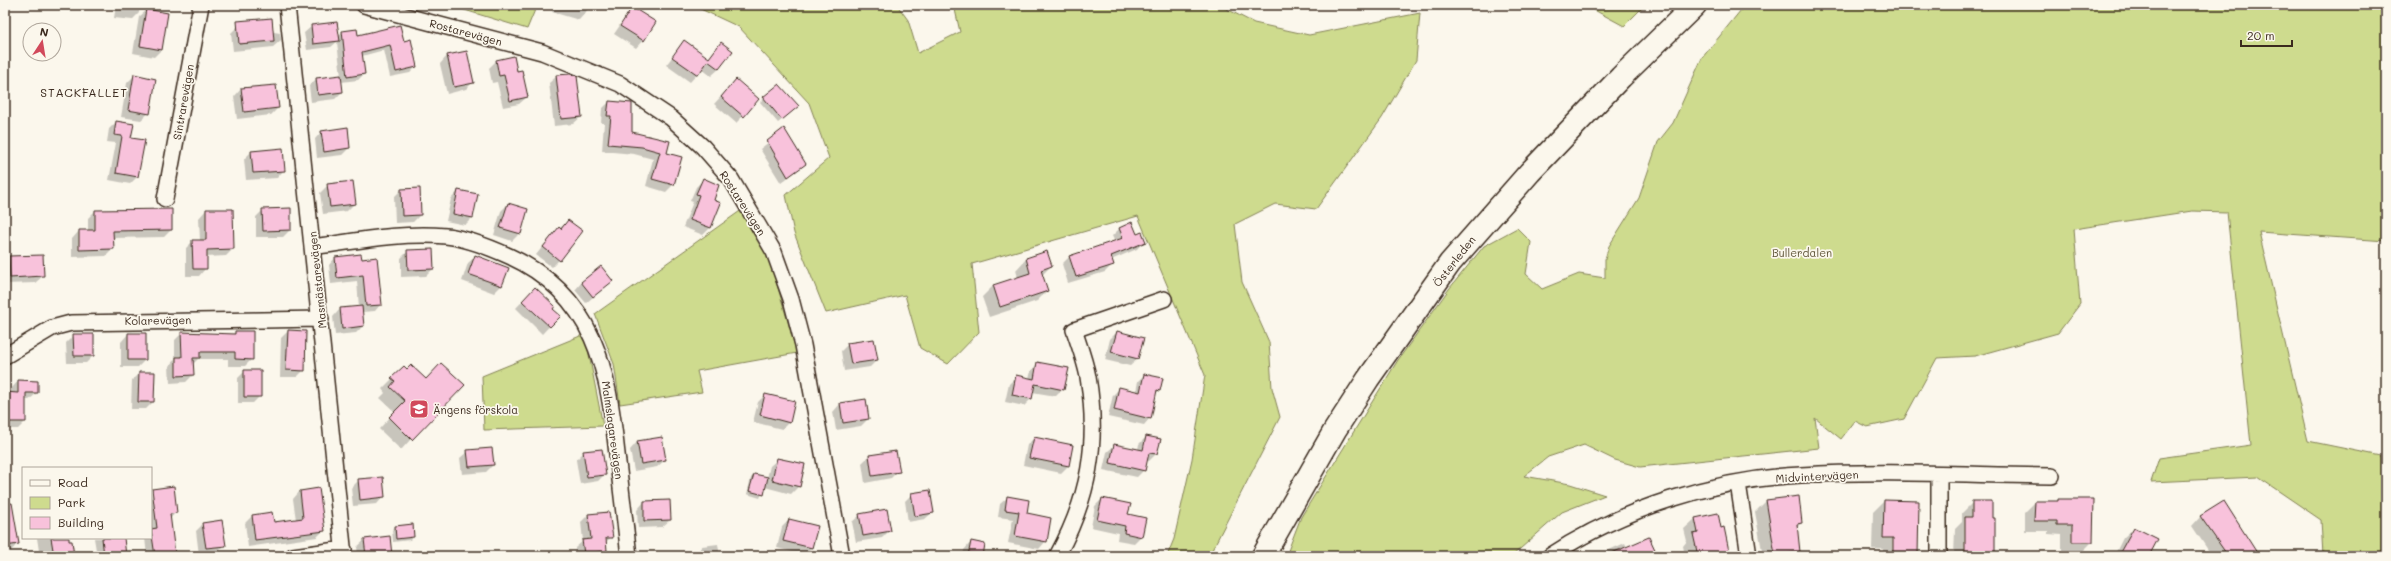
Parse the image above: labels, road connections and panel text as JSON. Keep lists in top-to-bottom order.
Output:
{
  "streets": {
    "main road": ["Österleden"],
    "street": [
      "Rostarevägen",
      "Sintrarevägen",
      "Masmästarevägen",
      "Kolarevägen",
      "Malmslagarevägen",
      "Midvintervägen"
    ]
  },
  "crossings": [
    ["Masmästarevägen", "Kolarevägen"],
    ["Masmästarevägen", "Malmslagarevägen"]
  ],
  "districts": ["STACKFALLET"],
  "parks": ["Bullerdalen"],
  "places": {
    "school or university": ["Ängens förskola"]
  },
  "legend": ["Road", "Park", "Building"],
  "scale_bar": "20 m",
  "north": "top"
}
